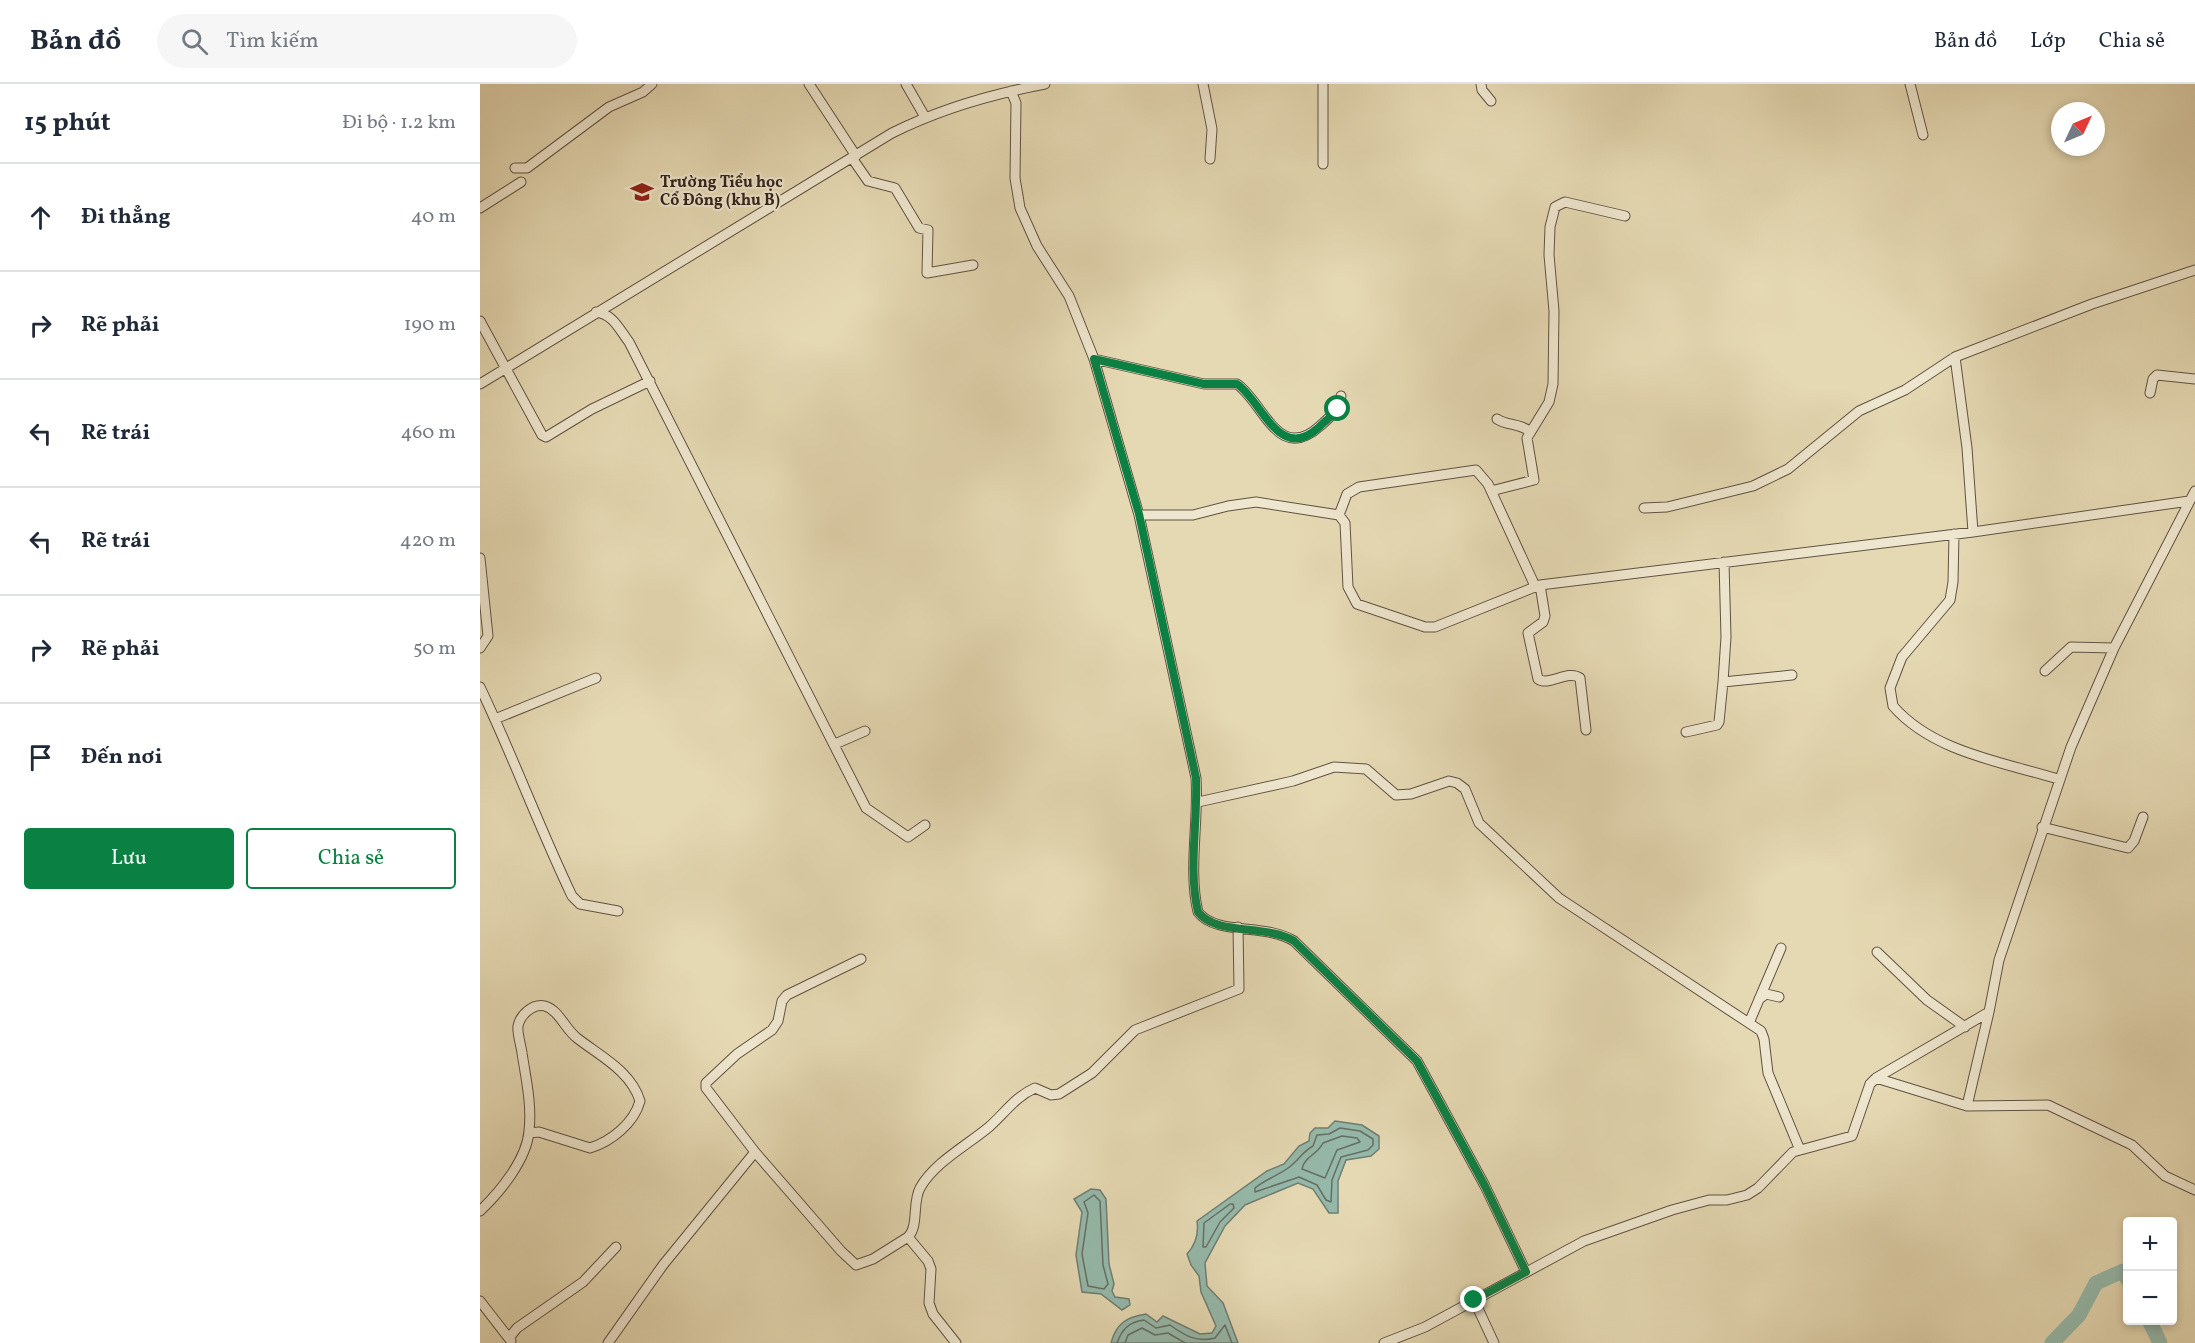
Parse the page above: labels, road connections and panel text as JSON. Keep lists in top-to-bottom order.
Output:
{
  "places": {
    "school or university": ["Trường Tiểu học Cổ Đông (khu B)"]
  },
  "north": "top right",
  "page": {
    "header": "Bản đồ",
    "search": "Tìm kiếm",
    "nav": ["Bản đồ", "Lớp", "Chia sẻ"],
    "heading": ["15 phút", "Đi bộ · 1.2 km"],
    "list": [
      ["Đi thẳng", "40 m"],
      ["Rẽ phải", "190 m"],
      ["Rẽ trái", "460 m"],
      ["Rẽ trái", "420 m"],
      ["Rẽ phải", "50 m"],
      "Đến nơi"
    ],
    "buttons": ["Lưu", "Chia sẻ"],
    "map_buttons": ["+", "−"]
  }
}
